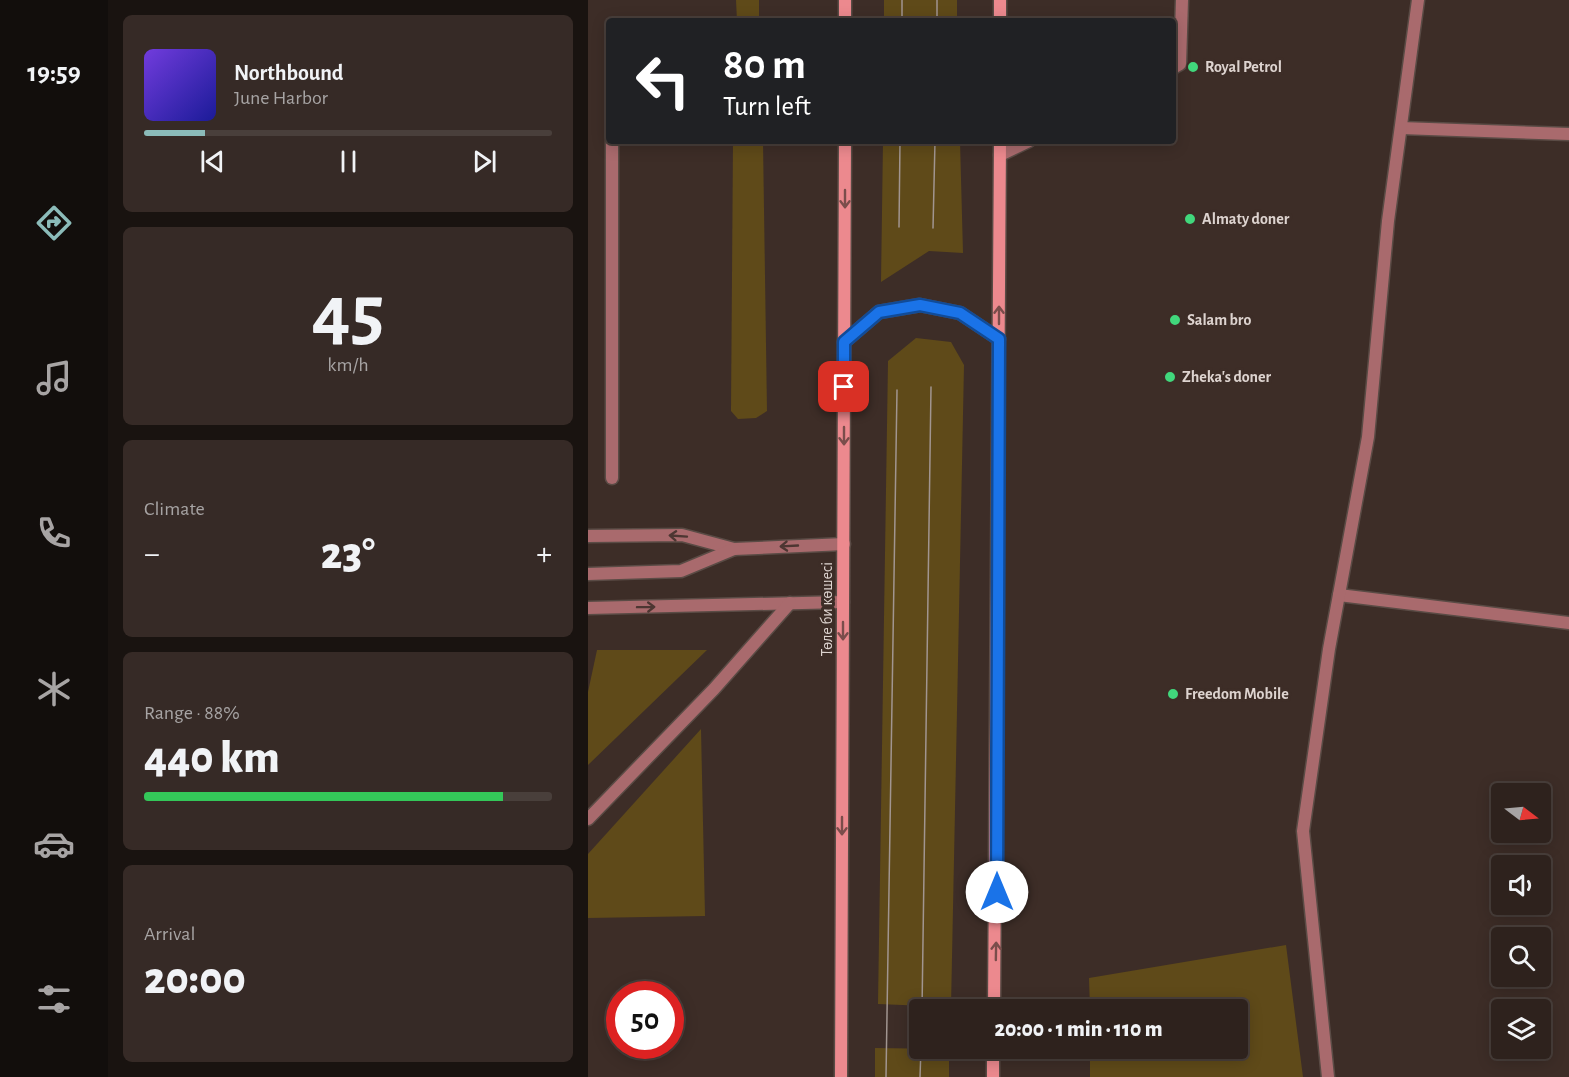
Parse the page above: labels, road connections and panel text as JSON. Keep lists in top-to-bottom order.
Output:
{
  "streets": {
    "main road": ["Төле би көшесі"]
  },
  "one_way": ["Төле би көшесі"],
  "places": [
    "Royal Petrol",
    "Almaty doner",
    "Salam bro",
    "Zheka's doner",
    "Freedom Mobile"
  ],
  "north": "right",
  "page": {
    "tabs": "19:59",
    "turn": ["80 m", "Turn left"],
    "song": ["Northbound", "June Harbor"],
    "tile": [
      ["45", "km/h"],
      "Climate",
      ["Range · 88%", "440 km"],
      ["Arrival", "20:00"]
    ],
    "heat": ["−", "23°", "+"],
    "limit": "50",
    "trip": "20:00 · 1 min · 110 m"
  }
}
